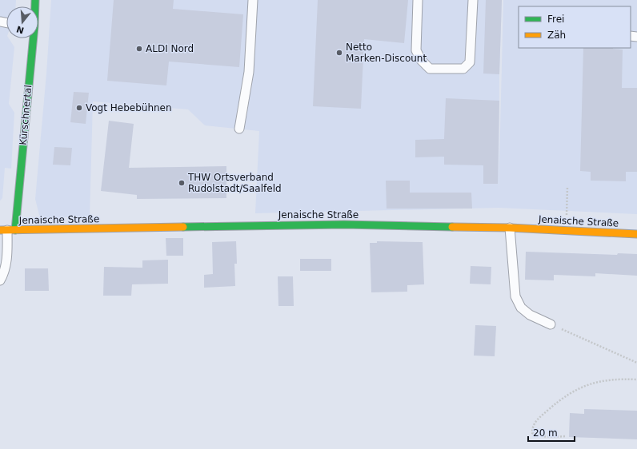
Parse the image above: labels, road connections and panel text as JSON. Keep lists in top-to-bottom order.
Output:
{
  "streets": {
    "main road": ["Kürschnertal", "Jenaische Straße"]
  },
  "crossings": [
    ["Kürschnertal", "Jenaische Straße"]
  ],
  "places": [
    "ALDI Nord",
    "Netto Marken-Discount",
    "Vogt Hebebühnen",
    "THW Ortsverband Rudolstadt/Saalfeld"
  ],
  "legend": ["Frei", "Zäh"],
  "scale_bar": "20 m",
  "north": "bottom"
}
